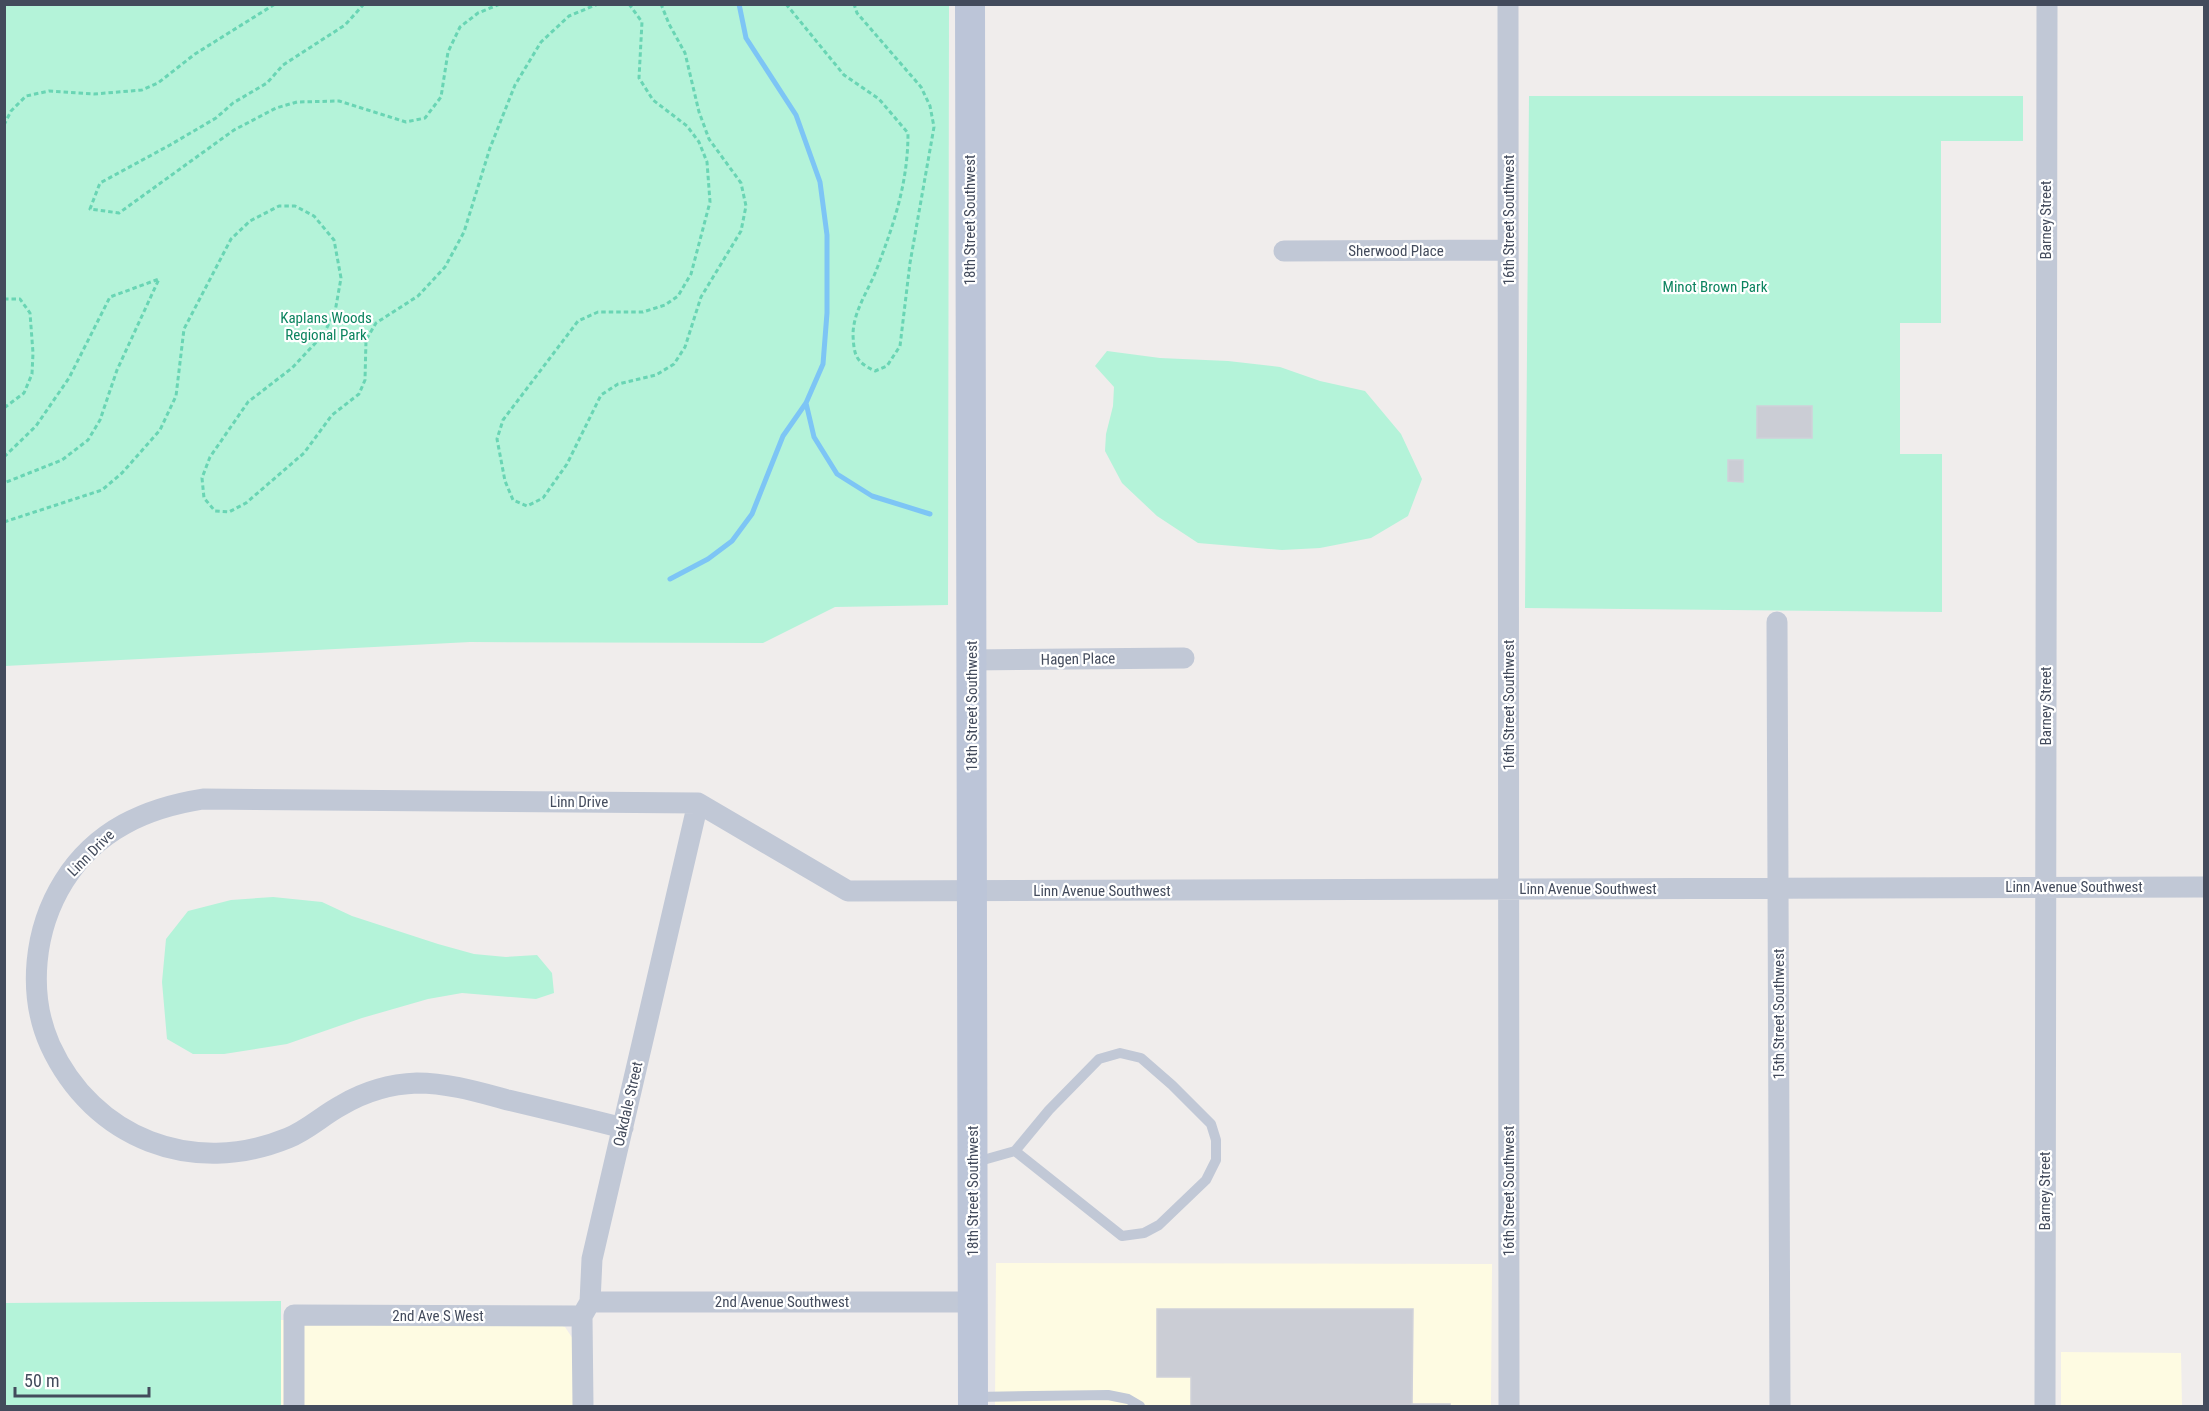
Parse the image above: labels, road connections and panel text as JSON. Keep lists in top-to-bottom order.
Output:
{
  "streets": {
    "street": [
      "18th Street Southwest",
      "16th Street Southwest",
      "Barney Street",
      "Sherwood Place",
      "Hagen Place",
      "Linn Drive",
      "Linn Avenue Southwest",
      "15th Street Southwest",
      "Oakdale Street",
      "2nd Avenue Southwest",
      "2nd Ave S West"
    ]
  },
  "crossings": [
    ["18th Street Southwest", "Hagen Place"],
    ["18th Street Southwest", "Linn Drive"],
    ["18th Street Southwest", "Linn Avenue Southwest"],
    ["18th Street Southwest", "2nd Avenue Southwest"],
    ["16th Street Southwest", "Sherwood Place"],
    ["16th Street Southwest", "Linn Avenue Southwest"],
    ["Barney Street", "Linn Avenue Southwest"],
    ["Linn Drive", "Linn Avenue Southwest"],
    ["Linn Drive", "Oakdale Street"],
    ["Linn Avenue Southwest", "15th Street Southwest"],
    ["Oakdale Street", "2nd Avenue Southwest"],
    ["Oakdale Street", "2nd Ave S West"],
    ["2nd Avenue Southwest", "2nd Ave S West"]
  ],
  "parks": ["Minot Brown Park", "Kaplans Woods Regional Park"],
  "scale_bar": "50 m"
}
